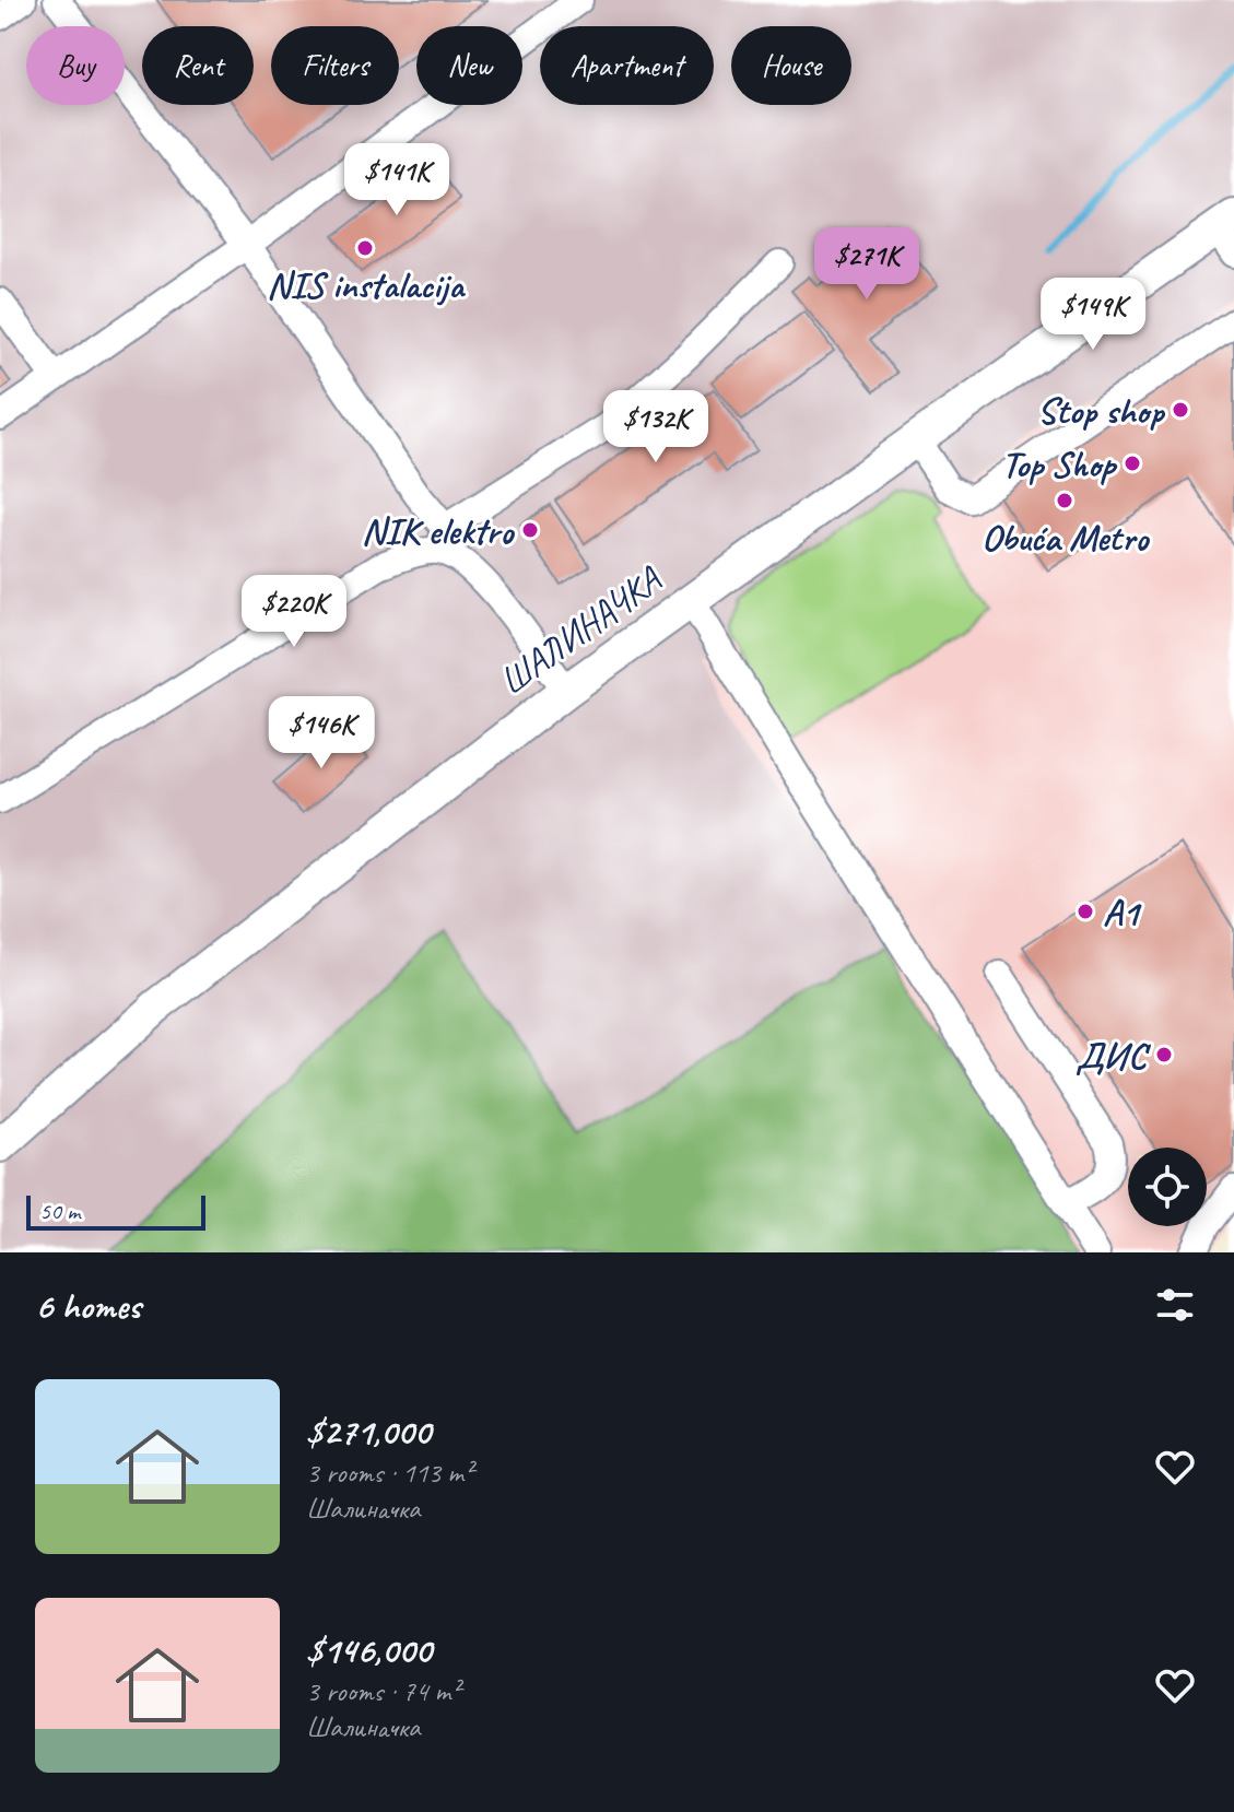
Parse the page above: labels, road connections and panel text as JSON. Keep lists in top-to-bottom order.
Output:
{
  "streets": {
    "main road": ["ШАЛИНАЧКА"]
  },
  "places": [
    "NIS instalacija",
    "Stop shop",
    "Top Shop",
    "Obuća Metro",
    "NIK elektro",
    "A1",
    "ДИС"
  ],
  "scale_bar": "50 m",
  "page": {
    "chip": [
      "Buy",
      "Rent",
      "Filters",
      "New",
      "Apartment",
      "House"
    ],
    "price": [
      "$141K",
      "$271K",
      "$149K",
      "$132K",
      "$220K",
      "$146K"
    ],
    "scale": "50 m",
    "heading": "6 homes",
    "list": [
      {
        "name": "$271,000",
        "note": "3 rooms · 113 m² · Шалиначка"
      },
      {
        "name": "$146,000",
        "note": "3 rooms · 74 m² · Шалиначка"
      }
    ]
  }
}
